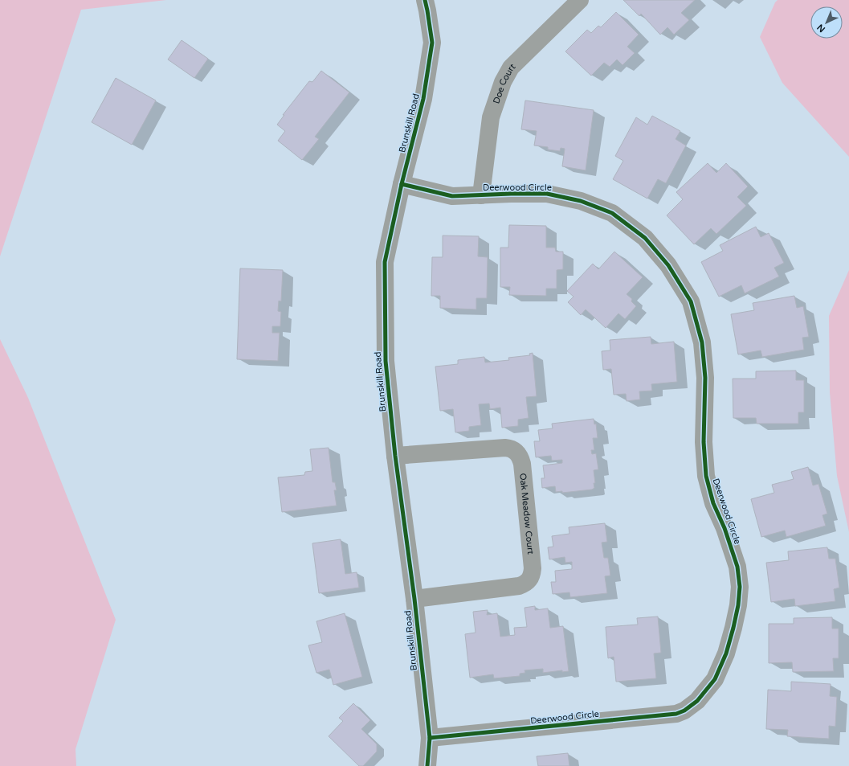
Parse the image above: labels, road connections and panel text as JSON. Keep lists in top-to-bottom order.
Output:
{
  "streets": {
    "street": [
      "Doe Court",
      "Brunskill Road",
      "Deerwood Circle",
      "Oak Meadow Court"
    ]
  },
  "crossings": [
    ["Doe Court", "Deerwood Circle"],
    ["Brunskill Road", "Deerwood Circle"],
    ["Brunskill Road", "Oak Meadow Court"]
  ],
  "north": "bottom left"
}
